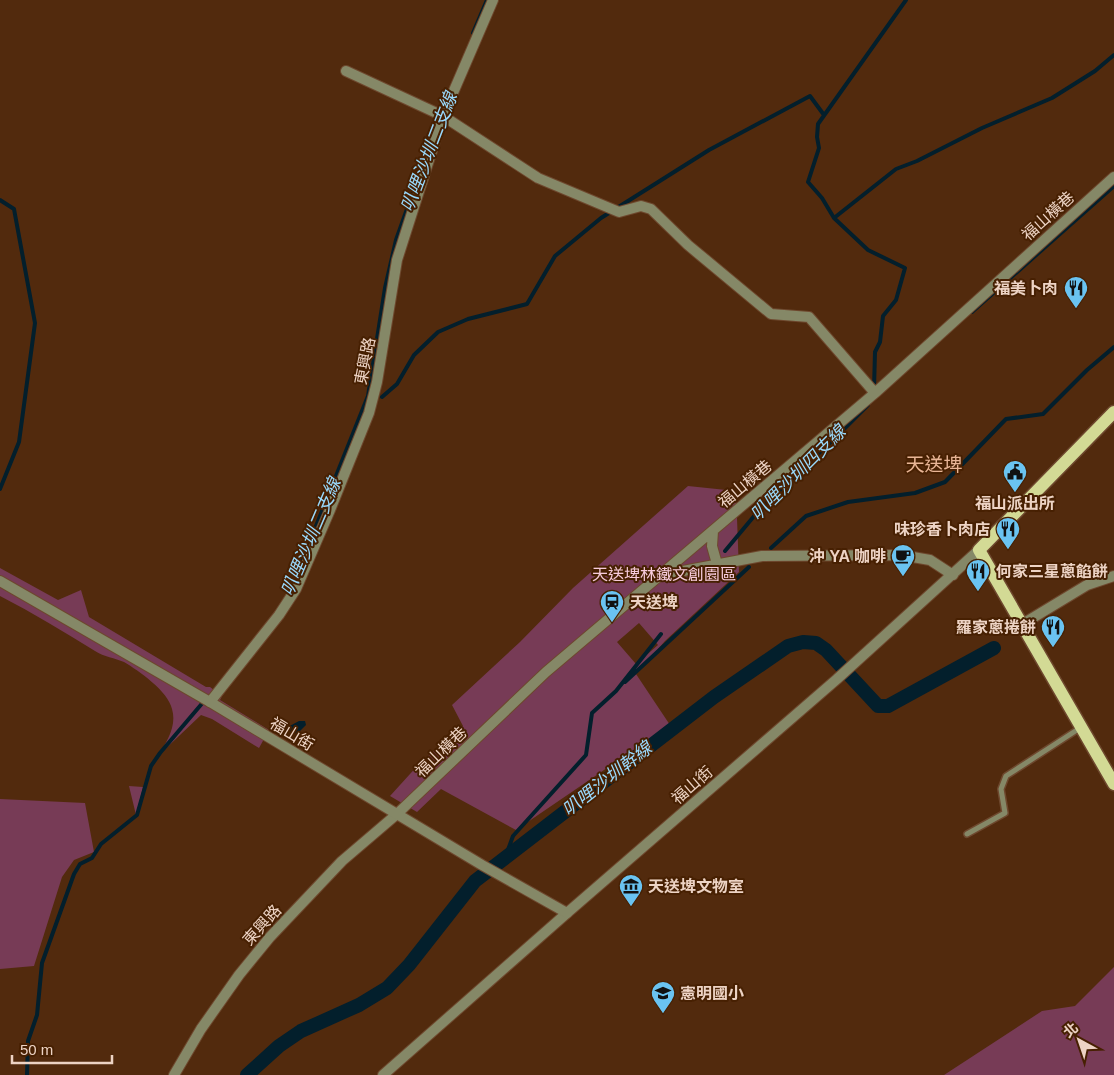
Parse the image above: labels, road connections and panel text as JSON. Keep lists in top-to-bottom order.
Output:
{
  "streets": {
    "street": ["福山橫巷", "東興路", "福山街"]
  },
  "crossings": [
    ["福山橫巷", "東興路"],
    ["福山橫巷", "福山街"],
    ["東興路", "福山街"]
  ],
  "districts": ["天送埤"],
  "water": ["叭哩沙圳二支線", "叭哩沙圳四支線", "叭哩沙圳幹線"],
  "parks": ["天送埤林鐵文創園區"],
  "places": {
    "restaurant": [
      "福美卜肉",
      "味珍香卜肉店",
      "何家三星蔥餡餅",
      "羅家蔥捲餅"
    ],
    "public building": ["福山派出所"],
    "cafe": ["沖 YA 咖啡"],
    "station": ["天送埤"],
    "museum": ["天送埤文物室"],
    "school or university": ["憲明國小"]
  },
  "scale_bar": "50 m",
  "north": "top left"
}
